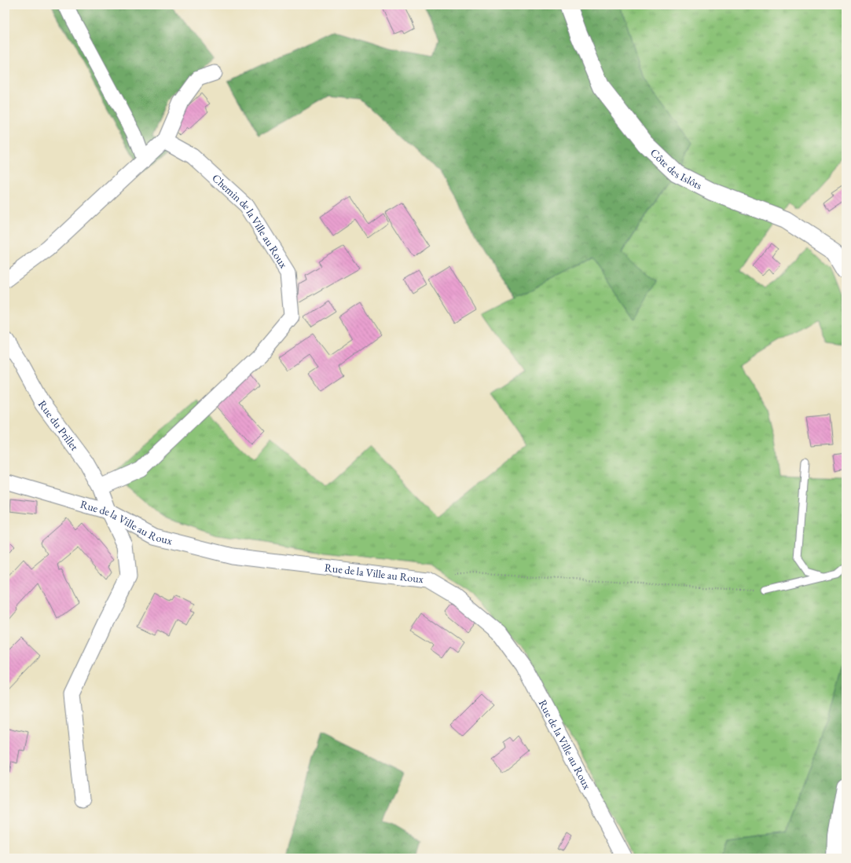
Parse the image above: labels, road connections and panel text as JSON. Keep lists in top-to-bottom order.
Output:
{
  "streets": {
    "street": [
      "Côte des Islôts",
      "Chemin de la Ville au Roux",
      "Rue du Prillet",
      "Rue de la Ville au Roux"
    ]
  },
  "crossings": [
    ["Chemin de la Ville au Roux", "Rue du Prillet"],
    ["Rue du Prillet", "Rue de la Ville au Roux"]
  ]
}
